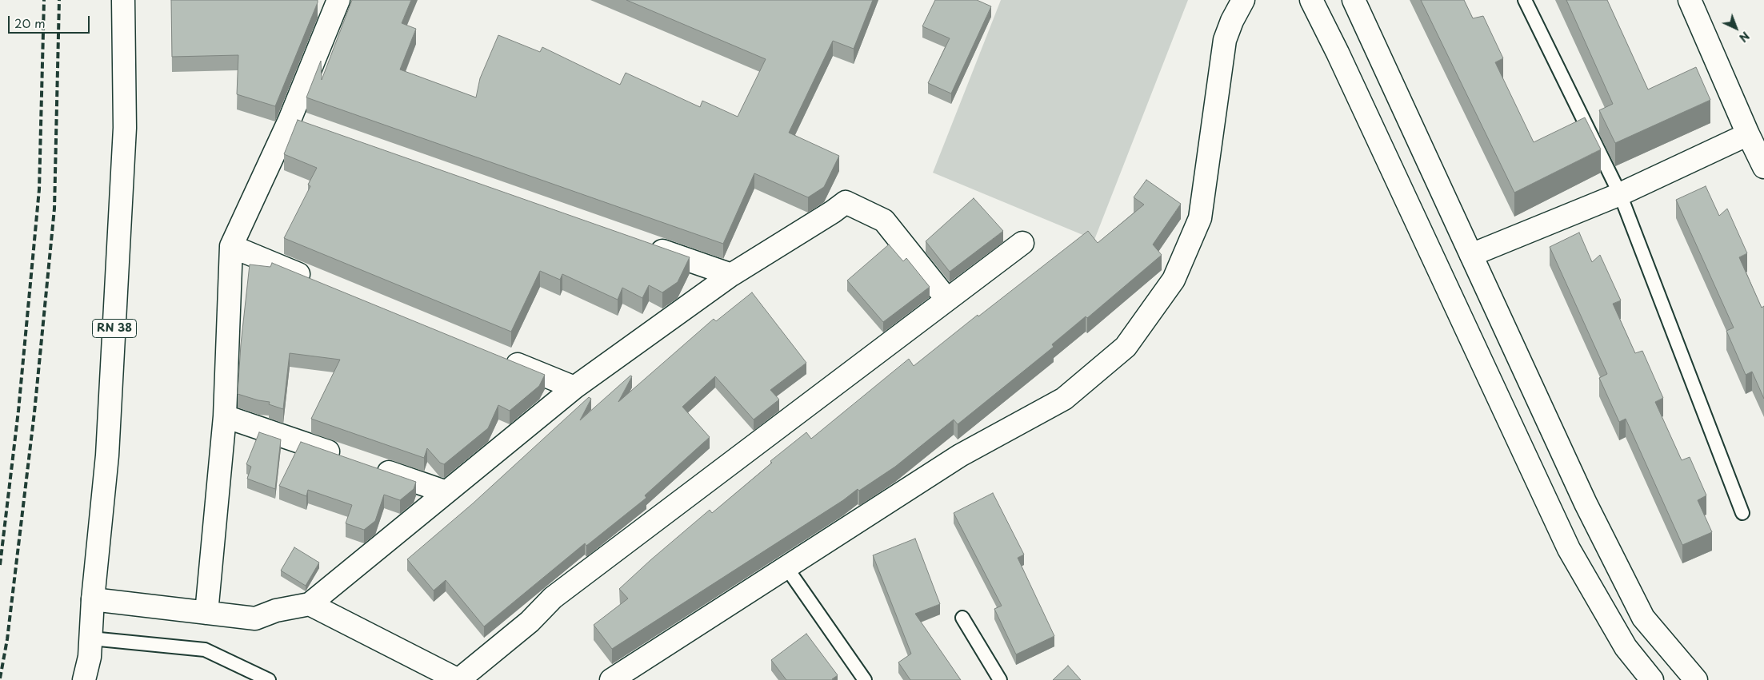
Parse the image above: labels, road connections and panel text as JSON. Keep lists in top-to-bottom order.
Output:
{
  "streets": {
    "street": ["RN 38"]
  },
  "scale_bar": "20 m",
  "north": "bottom right"
}
